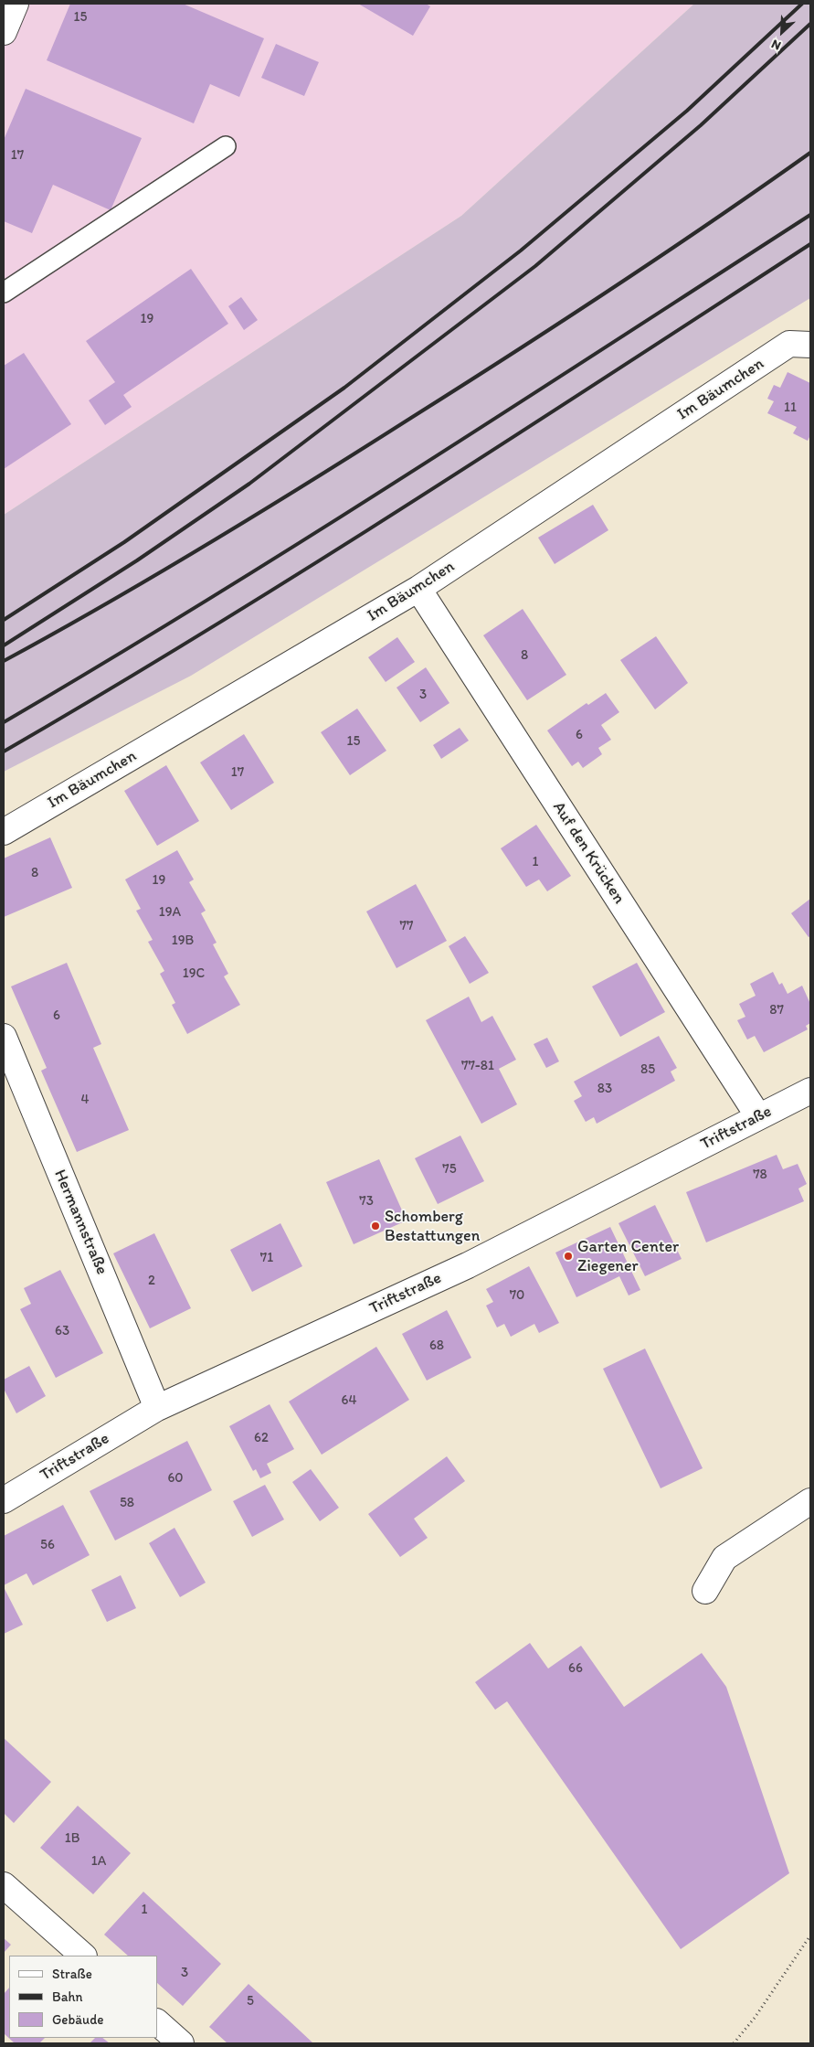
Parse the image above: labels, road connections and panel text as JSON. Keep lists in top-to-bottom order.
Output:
{
  "streets": {
    "street": [
      "Im Bäumchen",
      "Auf den Krücken",
      "Triftstraße",
      "Hermannstraße"
    ]
  },
  "crossings": [
    ["Im Bäumchen", "Auf den Krücken"],
    ["Auf den Krücken", "Triftstraße"],
    ["Triftstraße", "Hermannstraße"]
  ],
  "places": ["Schomberg Bestattungen", "Garten Center Ziegener"],
  "house_numbers": [
    "15",
    "17",
    "19",
    "11",
    "8",
    "3",
    "6",
    "15",
    "17",
    "1",
    "8",
    "19",
    "19A",
    "77",
    "19B",
    "19C",
    "87",
    "6",
    "77-81",
    "85",
    "83",
    "4",
    "75",
    "78",
    "73",
    "71",
    "2",
    "70",
    "63",
    "68",
    "64",
    "62",
    "60",
    "58",
    "56",
    "66",
    "1B",
    "1A",
    "1",
    "3",
    "5"
  ],
  "legend": ["Straße", "Bahn", "Gebäude"],
  "north": "bottom left"
}
